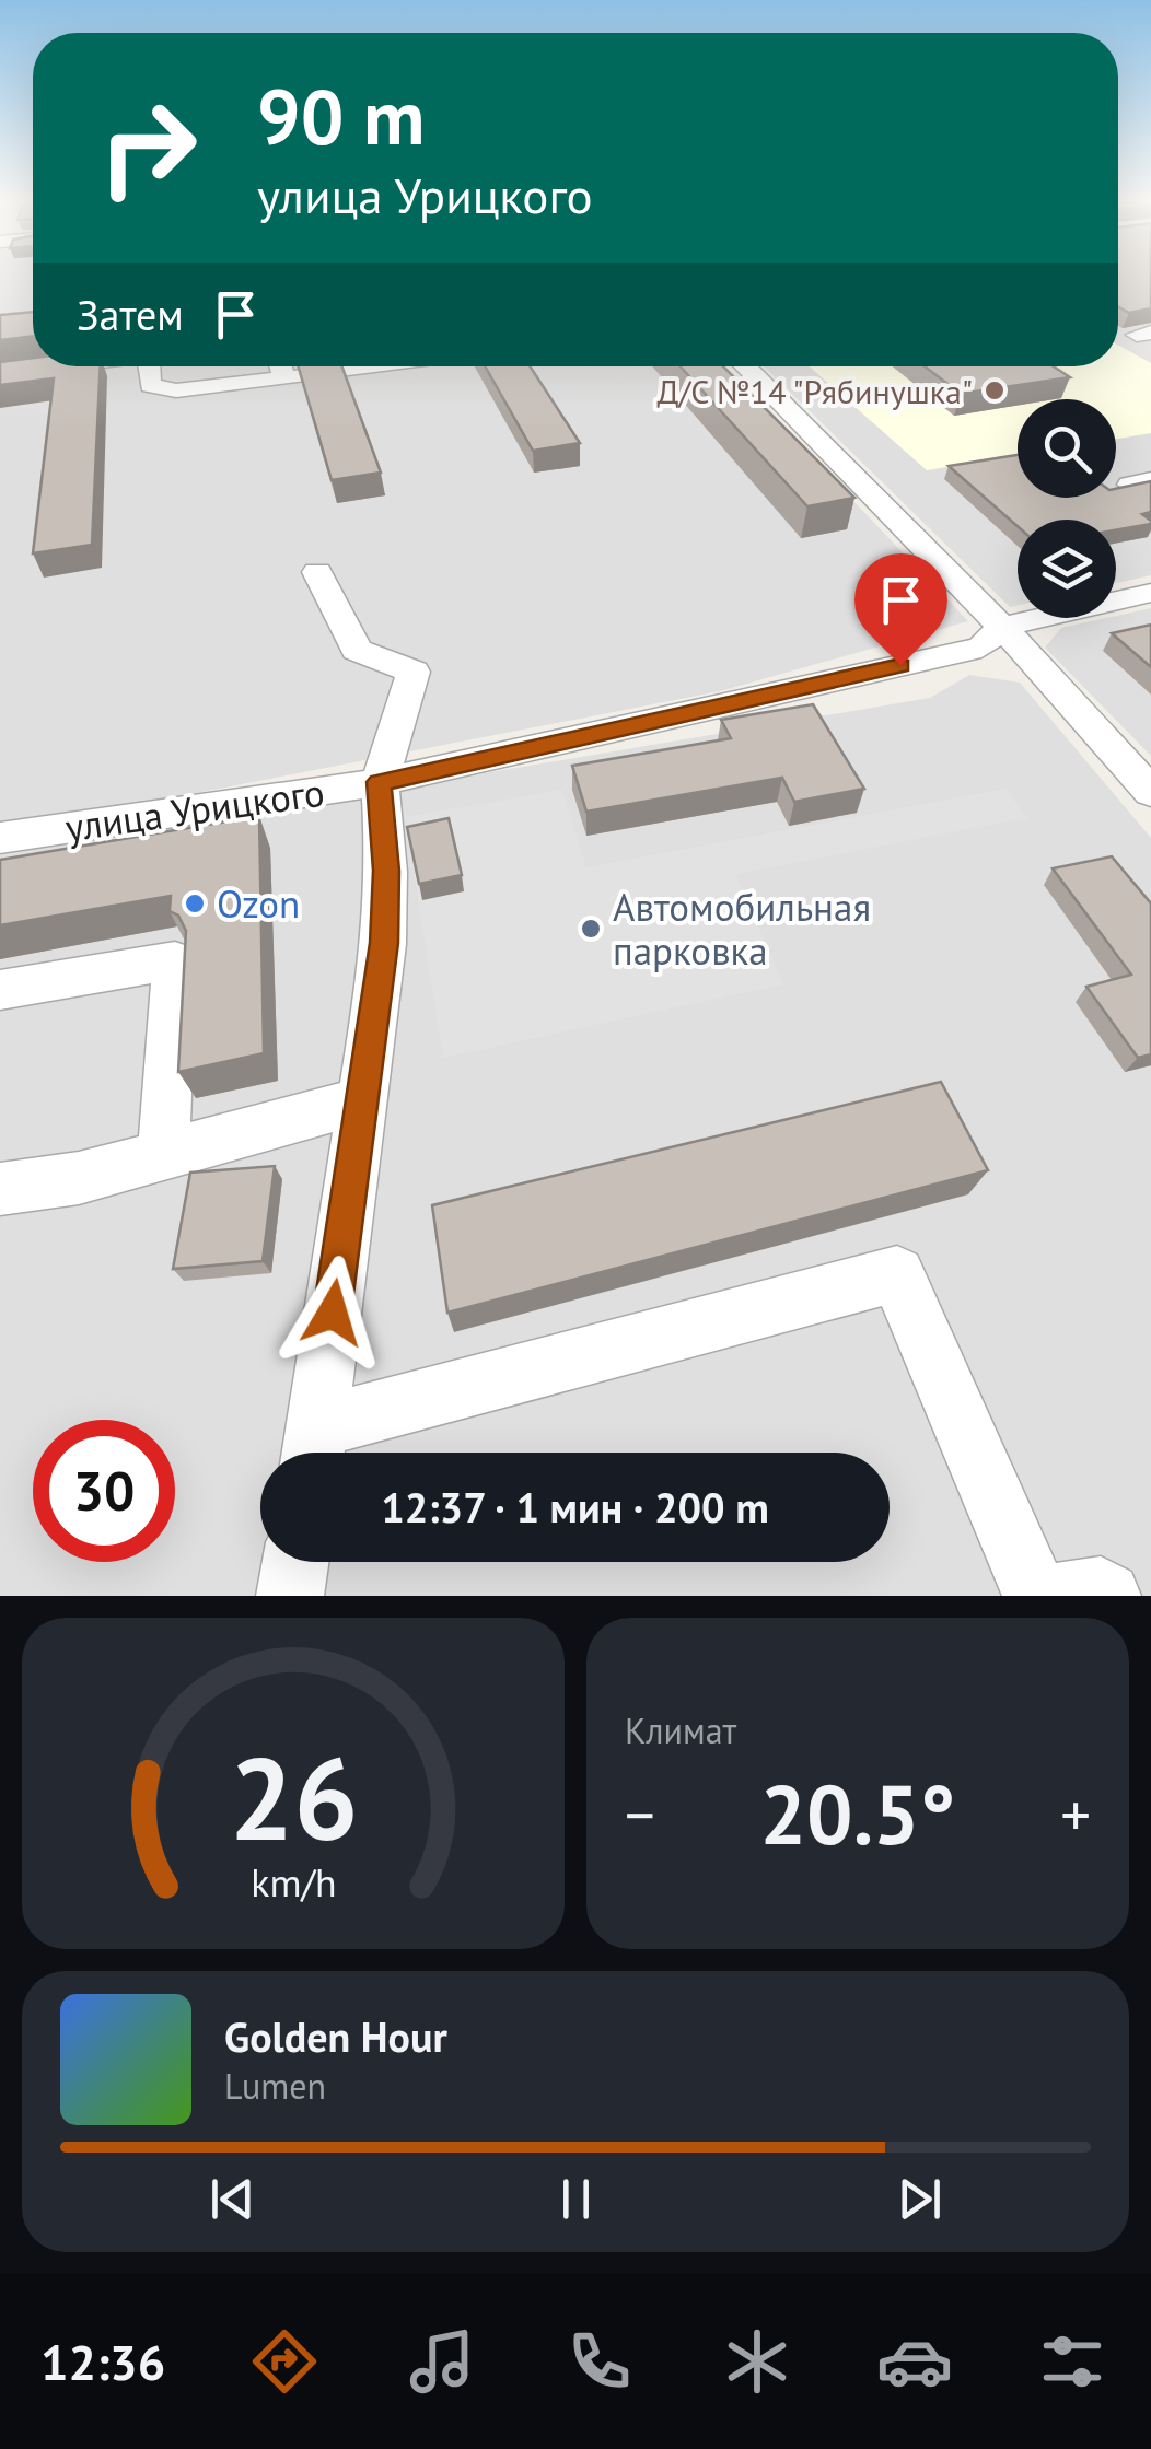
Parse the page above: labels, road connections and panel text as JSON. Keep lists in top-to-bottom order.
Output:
{
  "streets": {
    "street": ["улица Урицкого"]
  },
  "places": ["Д/С №14 \"Рябинушка\"", "Ozon", "Автомобильная парковка"],
  "page": {
    "turn": ["90 m", "улица Урицкого"],
    "then": "Затем",
    "limit": "30",
    "trip": "12:37 · 1 мин · 200 m",
    "tile": "Климат",
    "heat": ["−", "20.5°", "+"],
    "song": ["Golden Hour", "Lumen"],
    "tabs": "12:36",
    "gauge": ["26", "km/h"]
  }
}
